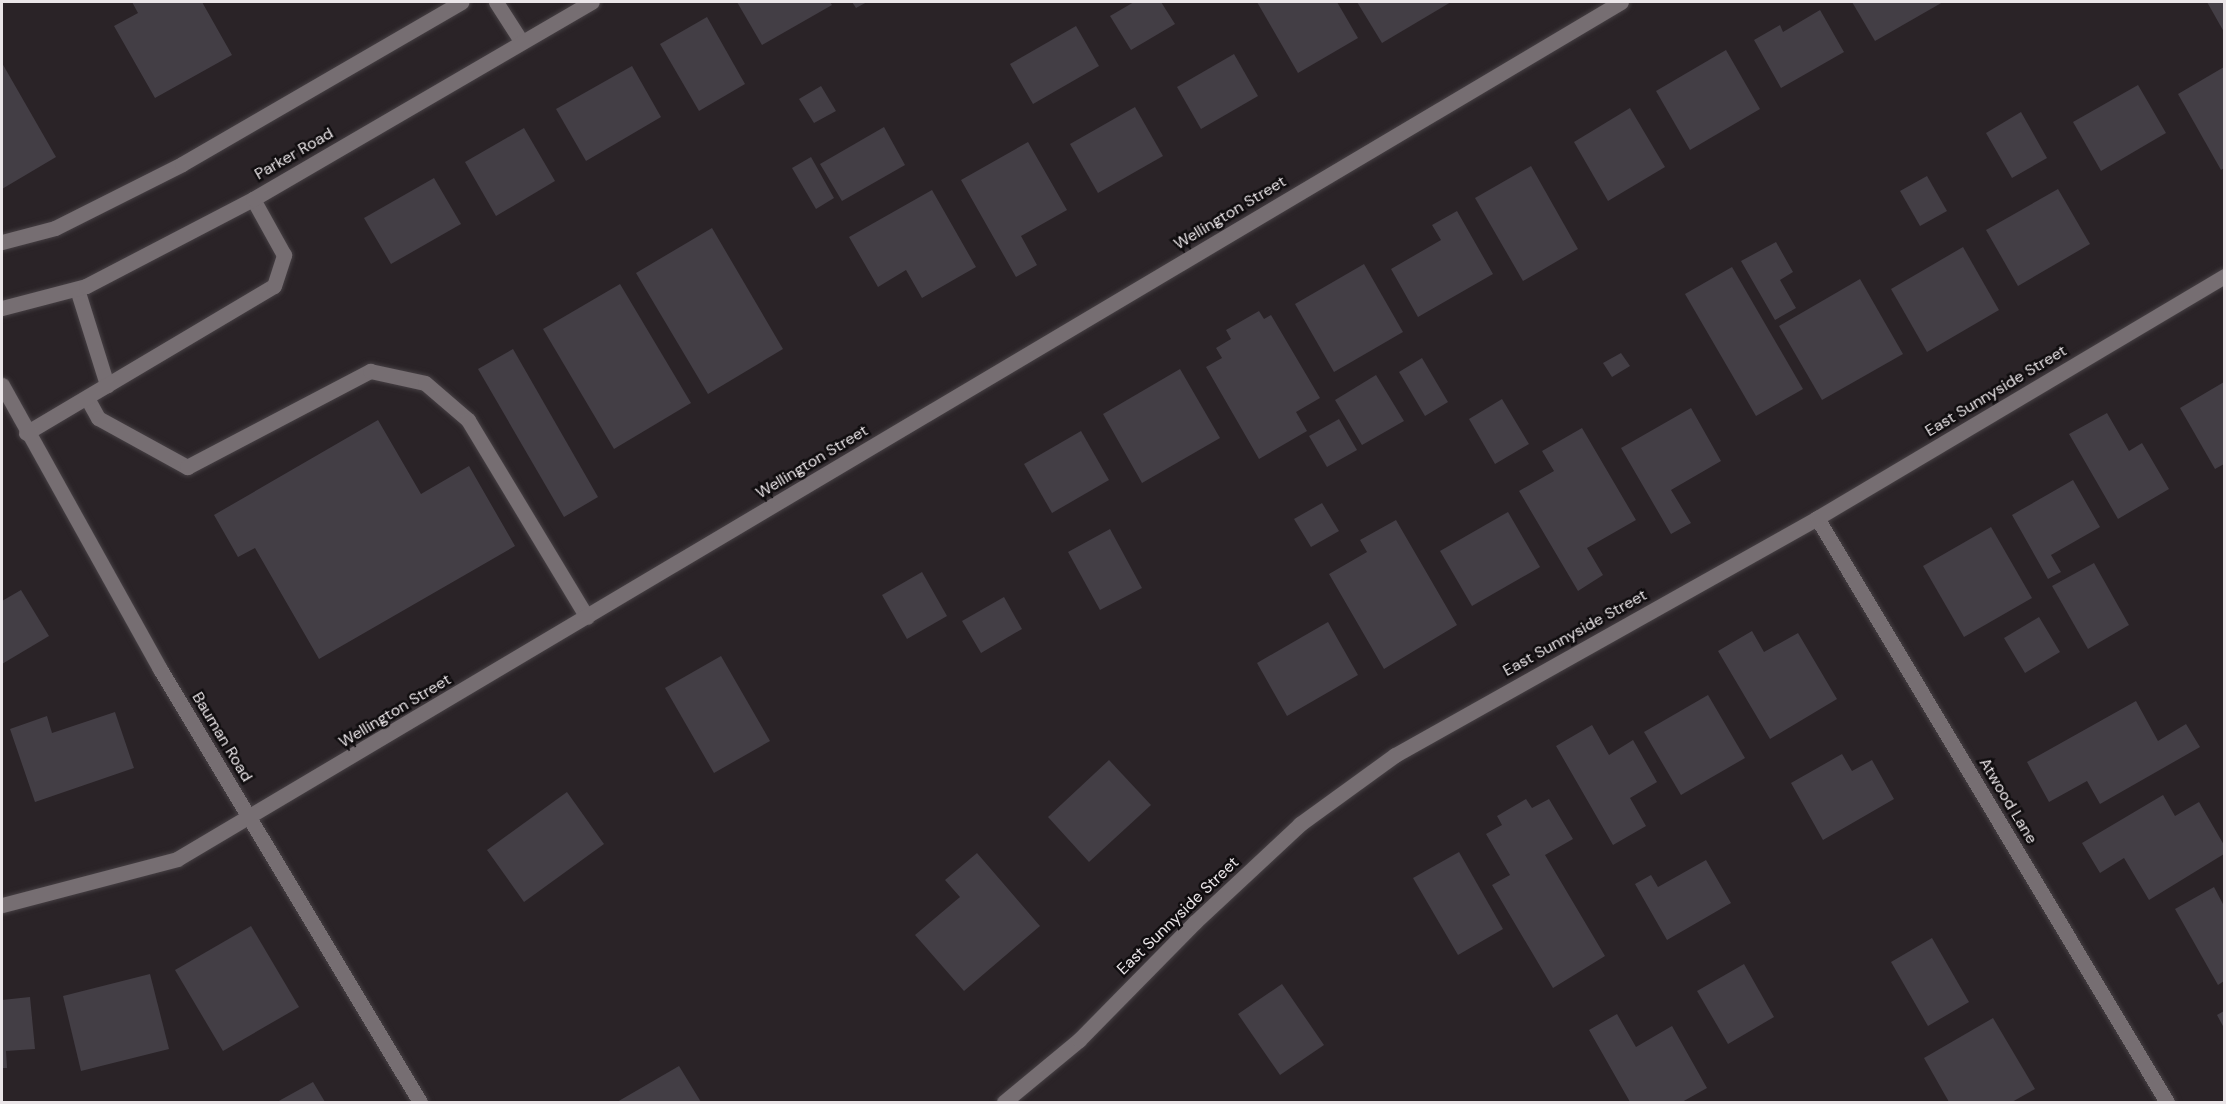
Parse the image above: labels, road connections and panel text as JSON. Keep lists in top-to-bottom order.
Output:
{
  "streets": {
    "street": [
      "Parker Road",
      "Wellington Street",
      "East Sunnyside Street",
      "Bauman Road",
      "Atwood Lane"
    ]
  },
  "crossings": [
    ["Wellington Street", "Bauman Road"],
    ["East Sunnyside Street", "Atwood Lane"]
  ]
}
